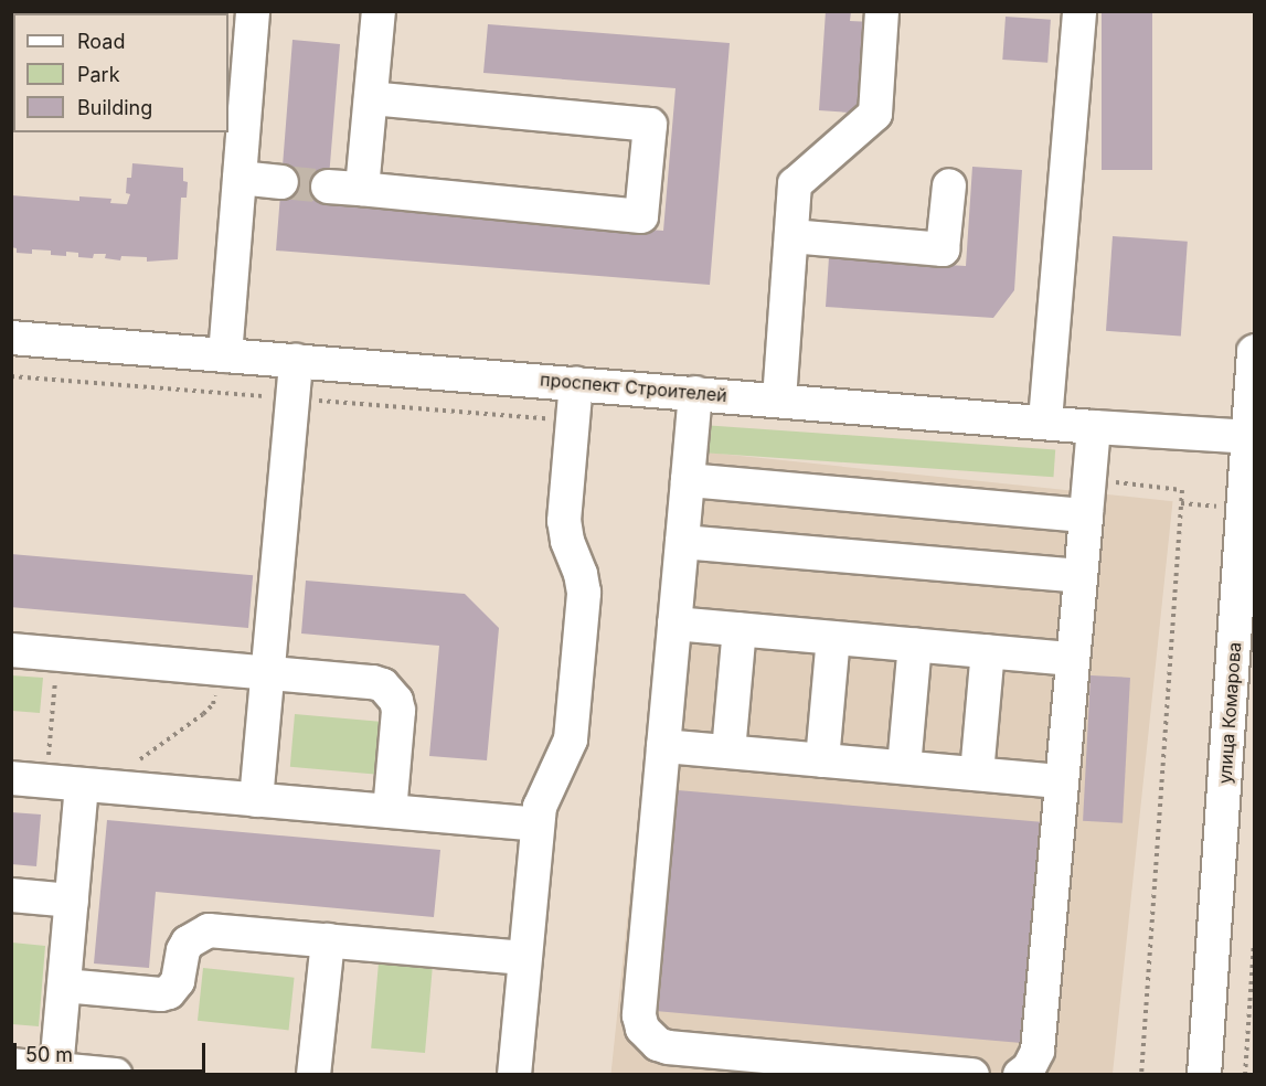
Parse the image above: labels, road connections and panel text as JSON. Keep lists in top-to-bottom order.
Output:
{
  "streets": {
    "street": ["проспект Строителей", "улица Комарова"]
  },
  "crossings": [
    ["проспект Строителей", "улица Комарова"]
  ],
  "legend": ["Road", "Park", "Building"],
  "scale_bar": "50 m"
}
